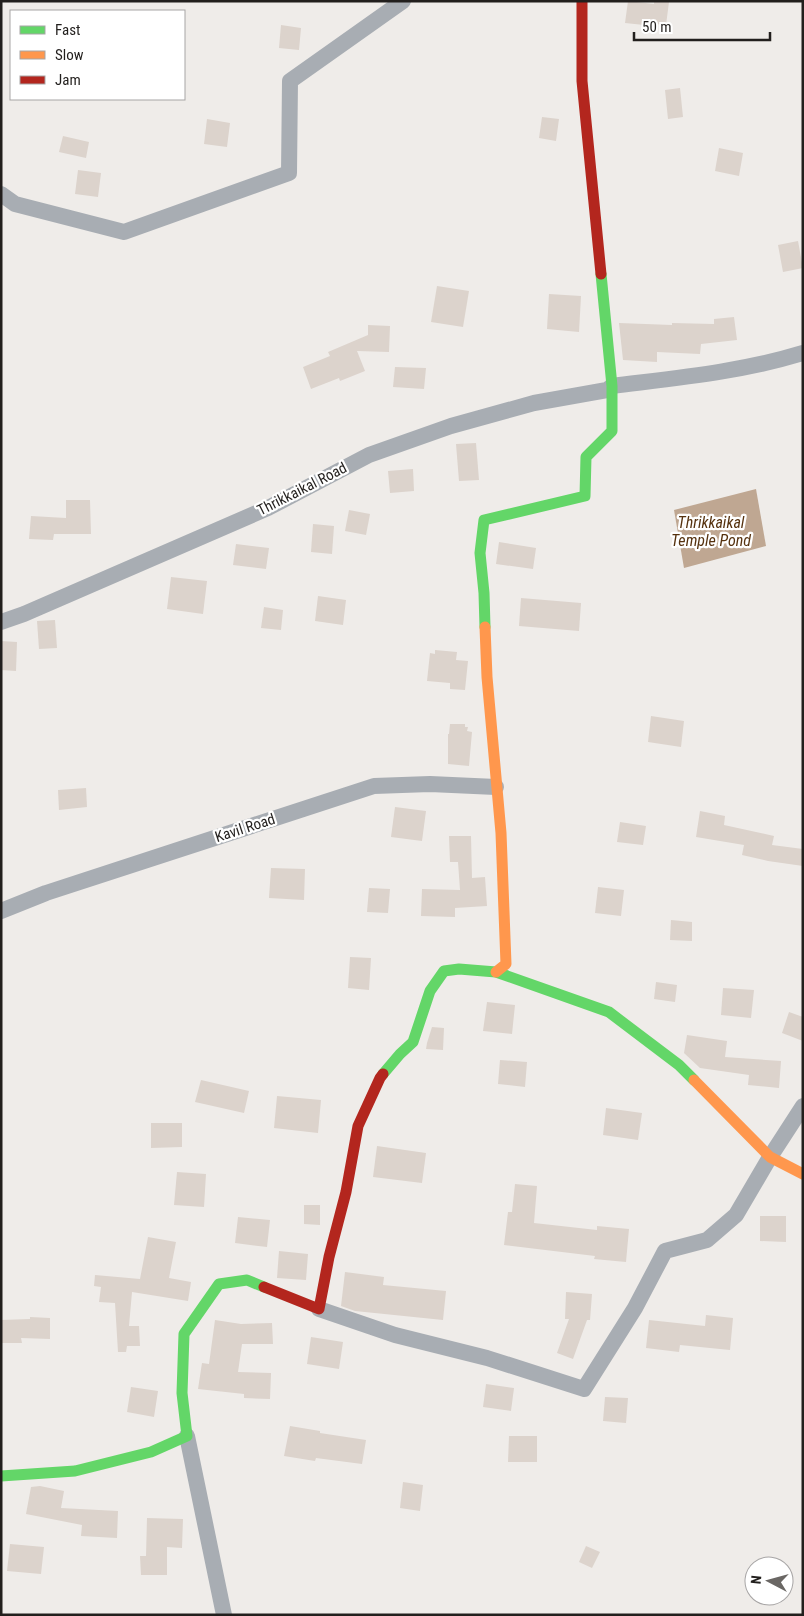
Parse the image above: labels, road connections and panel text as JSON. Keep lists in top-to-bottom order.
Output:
{
  "streets": {
    "street": ["Thrikkaikal Road", "Kavil Road"]
  },
  "water": ["Thrikkaikal Temple Pond"],
  "legend": ["Fast", "Slow", "Jam"],
  "scale_bar": "50 m",
  "north": "left"
}
